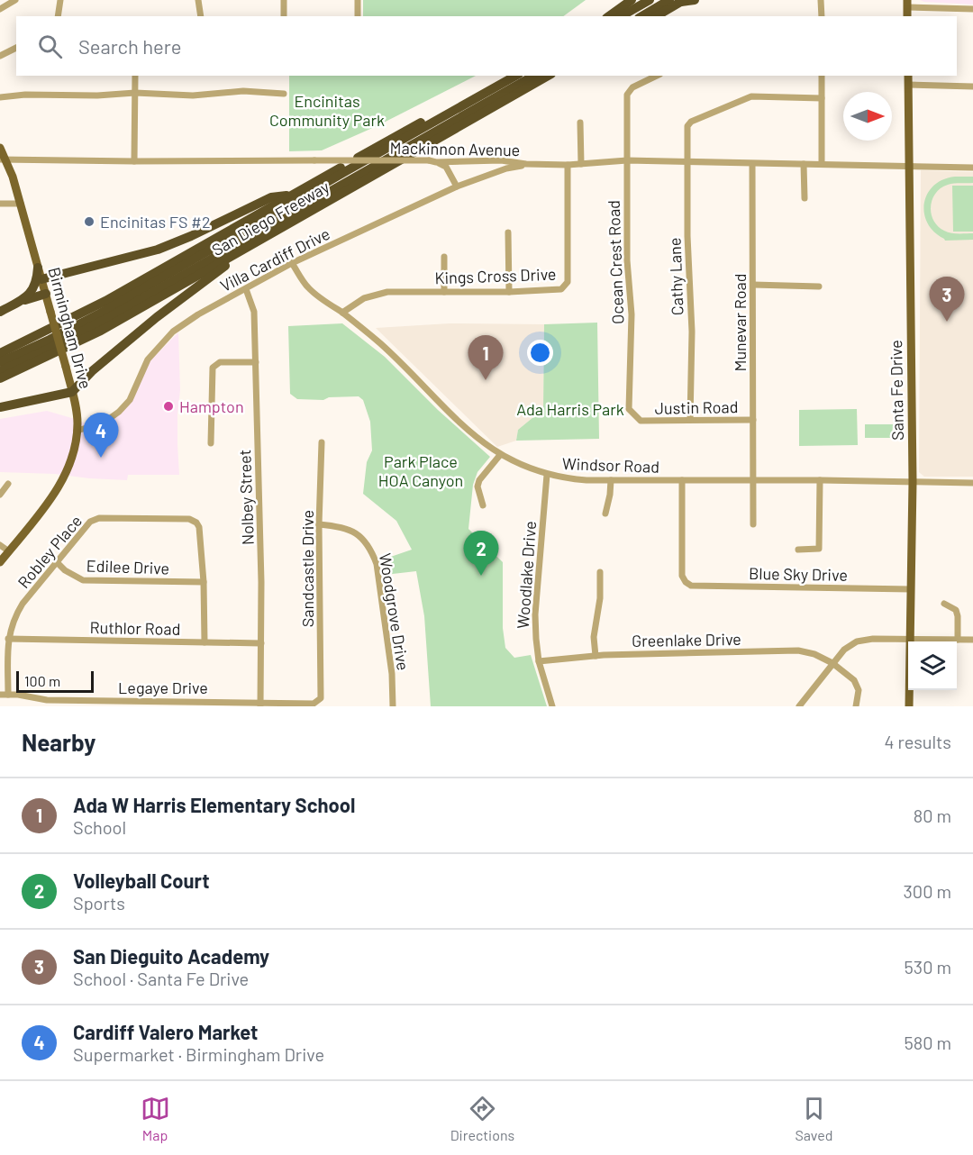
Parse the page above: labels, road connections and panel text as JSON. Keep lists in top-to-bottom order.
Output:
{
  "streets": {
    "highway": ["San Diego Freeway"],
    "main road": ["Birmingham Drive", "Santa Fe Drive"],
    "street": [
      "Mackinnon Avenue",
      "Villa Cardiff Drive",
      "Ocean Crest Road",
      "Kings Cross Drive",
      "Cathy Lane",
      "Munevar Road",
      "Justin Road",
      "Windsor Road",
      "Nolbey Street",
      "Robley Place",
      "Edilee Drive",
      "Sandcastle Drive",
      "Blue Sky Drive",
      "Woodlake Drive",
      "Woodgrove Drive",
      "Ruthlor Road",
      "Greenlake Drive",
      "Legaye Drive"
    ]
  },
  "crossings": [
    ["Mackinnon Avenue", "Villa Cardiff Drive"],
    ["Mackinnon Avenue", "Ocean Crest Road"],
    ["Mackinnon Avenue", "Kings Cross Drive"],
    ["Mackinnon Avenue", "Cathy Lane"],
    ["Mackinnon Avenue", "Munevar Road"],
    ["Mackinnon Avenue", "Birmingham Drive"],
    ["Mackinnon Avenue", "Santa Fe Drive"],
    ["Villa Cardiff Drive", "Birmingham Drive"],
    ["Villa Cardiff Drive", "Windsor Road"],
    ["Villa Cardiff Drive", "Nolbey Street"],
    ["Ocean Crest Road", "Justin Road"],
    ["Kings Cross Drive", "Windsor Road"],
    ["Cathy Lane", "Justin Road"],
    ["Munevar Road", "Justin Road"],
    ["Munevar Road", "Windsor Road"],
    ["Santa Fe Drive", "Windsor Road"],
    ["Santa Fe Drive", "Blue Sky Drive"],
    ["Windsor Road", "Blue Sky Drive"],
    ["Windsor Road", "Woodlake Drive"],
    ["Nolbey Street", "Ruthlor Road"],
    ["Nolbey Street", "Legaye Drive"],
    ["Robley Place", "Edilee Drive"],
    ["Robley Place", "Ruthlor Road"],
    ["Robley Place", "Legaye Drive"],
    ["Sandcastle Drive", "Woodgrove Drive"],
    ["Sandcastle Drive", "Legaye Drive"],
    ["Woodlake Drive", "Greenlake Drive"]
  ],
  "parks": ["Encinitas Community Park", "Ada Harris Park", "Park Place HOA Canyon"],
  "places": ["Encinitas FS #2", "Hampton"],
  "scale_bar": "100 m",
  "north": "right",
  "page": {
    "search": "Search here",
    "pins": [
      "3",
      "1",
      "4",
      "2"
    ],
    "scale": "100 m",
    "heading": ["Nearby", "4 results"],
    "list": [
      {
        "mark": "1",
        "name": "Ada W Harris Elementary School",
        "note": "School",
        "value": "80 m"
      },
      {
        "mark": "2",
        "name": "Volleyball Court",
        "note": "Sports",
        "value": "300 m"
      },
      {
        "mark": "3",
        "name": "San Dieguito Academy",
        "note": "School · Santa Fe Drive",
        "value": "530 m"
      },
      {
        "mark": "4",
        "name": "Cardiff Valero Market",
        "note": "Supermarket · Birmingham Drive",
        "value": "580 m"
      }
    ],
    "nav": ["Map", "Directions", "Saved"]
  }
}
